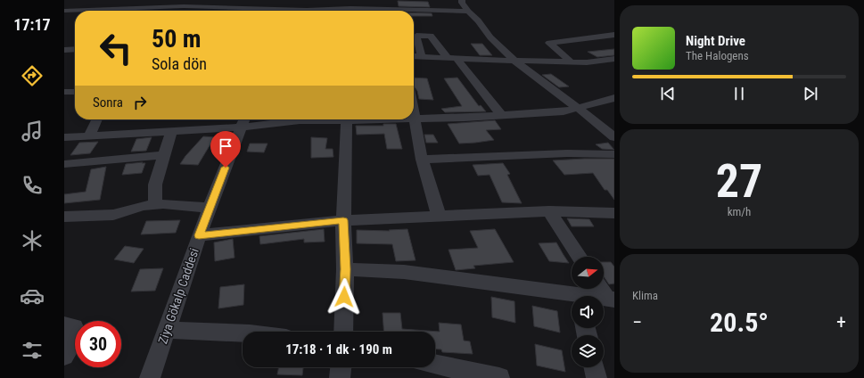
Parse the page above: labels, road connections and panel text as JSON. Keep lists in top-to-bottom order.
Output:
{
  "streets": {
    "street": ["Ziya Gökalp Caddesi"]
  },
  "north": "right",
  "page": {
    "tabs": "17:17",
    "turn": ["50 m", "Sola dön"],
    "song": ["Night Drive", "The Halogens"],
    "then": "Sonra",
    "tile": [
      ["27", "km/h"],
      "Klima"
    ],
    "heat": ["−", "20.5°", "+"],
    "limit": "30",
    "trip": "17:18 · 1 dk · 190 m"
  }
}
